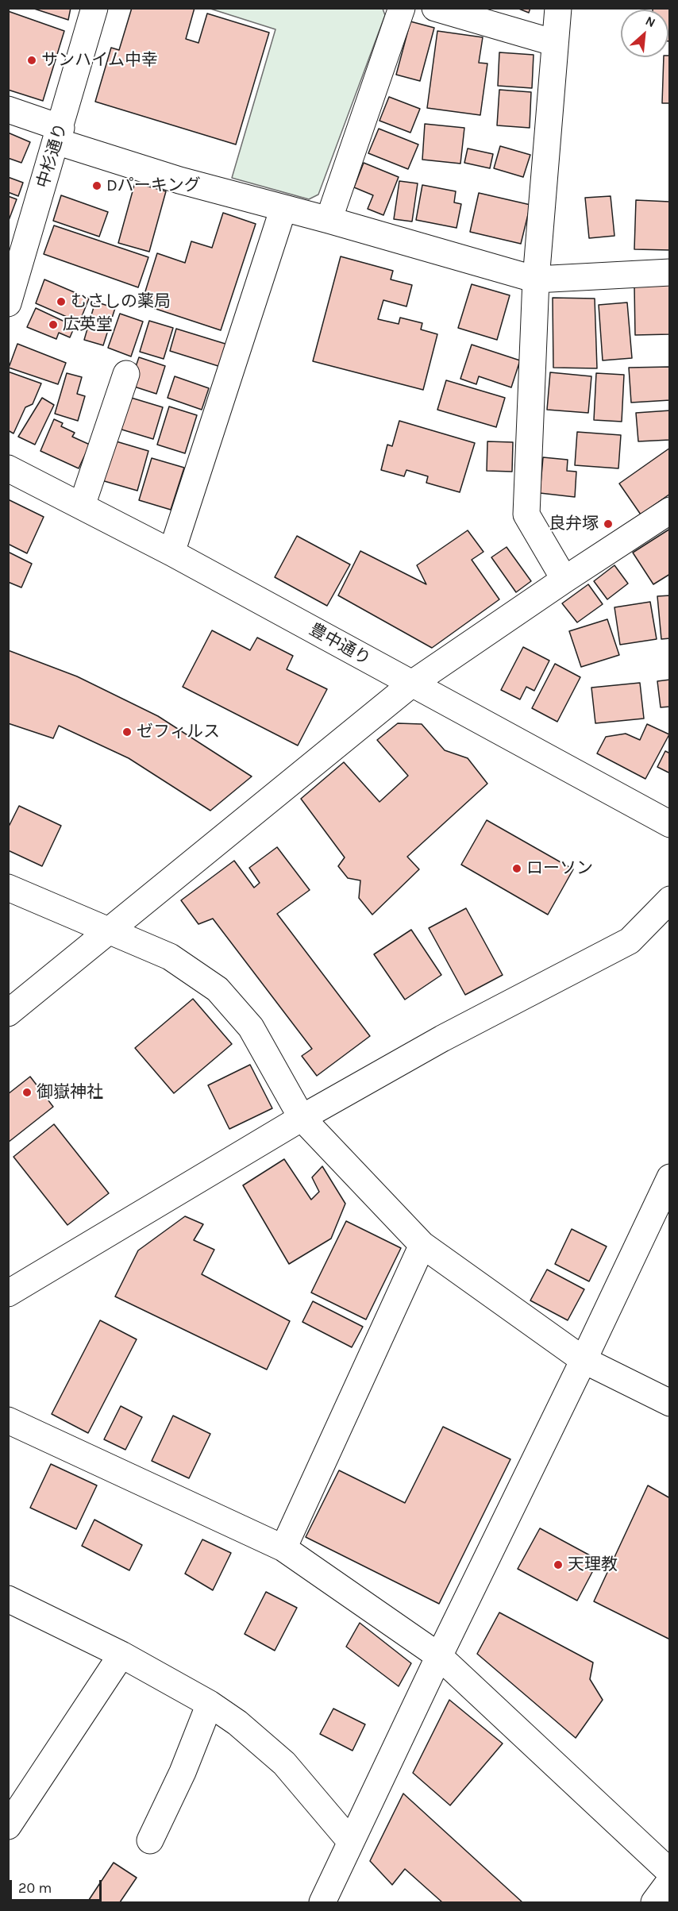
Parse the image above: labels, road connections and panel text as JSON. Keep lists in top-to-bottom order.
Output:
{
  "streets": {
    "street": ["中杉通り", "豊中通り"]
  },
  "places": [
    "サンハイム中幸",
    "Dパーキング",
    "むさしの薬局",
    "広英堂",
    "良弁塚",
    "ゼフィルス",
    "ローソン",
    "御嶽神社",
    "天理教"
  ],
  "scale_bar": "20 m",
  "north": "top right"
}
